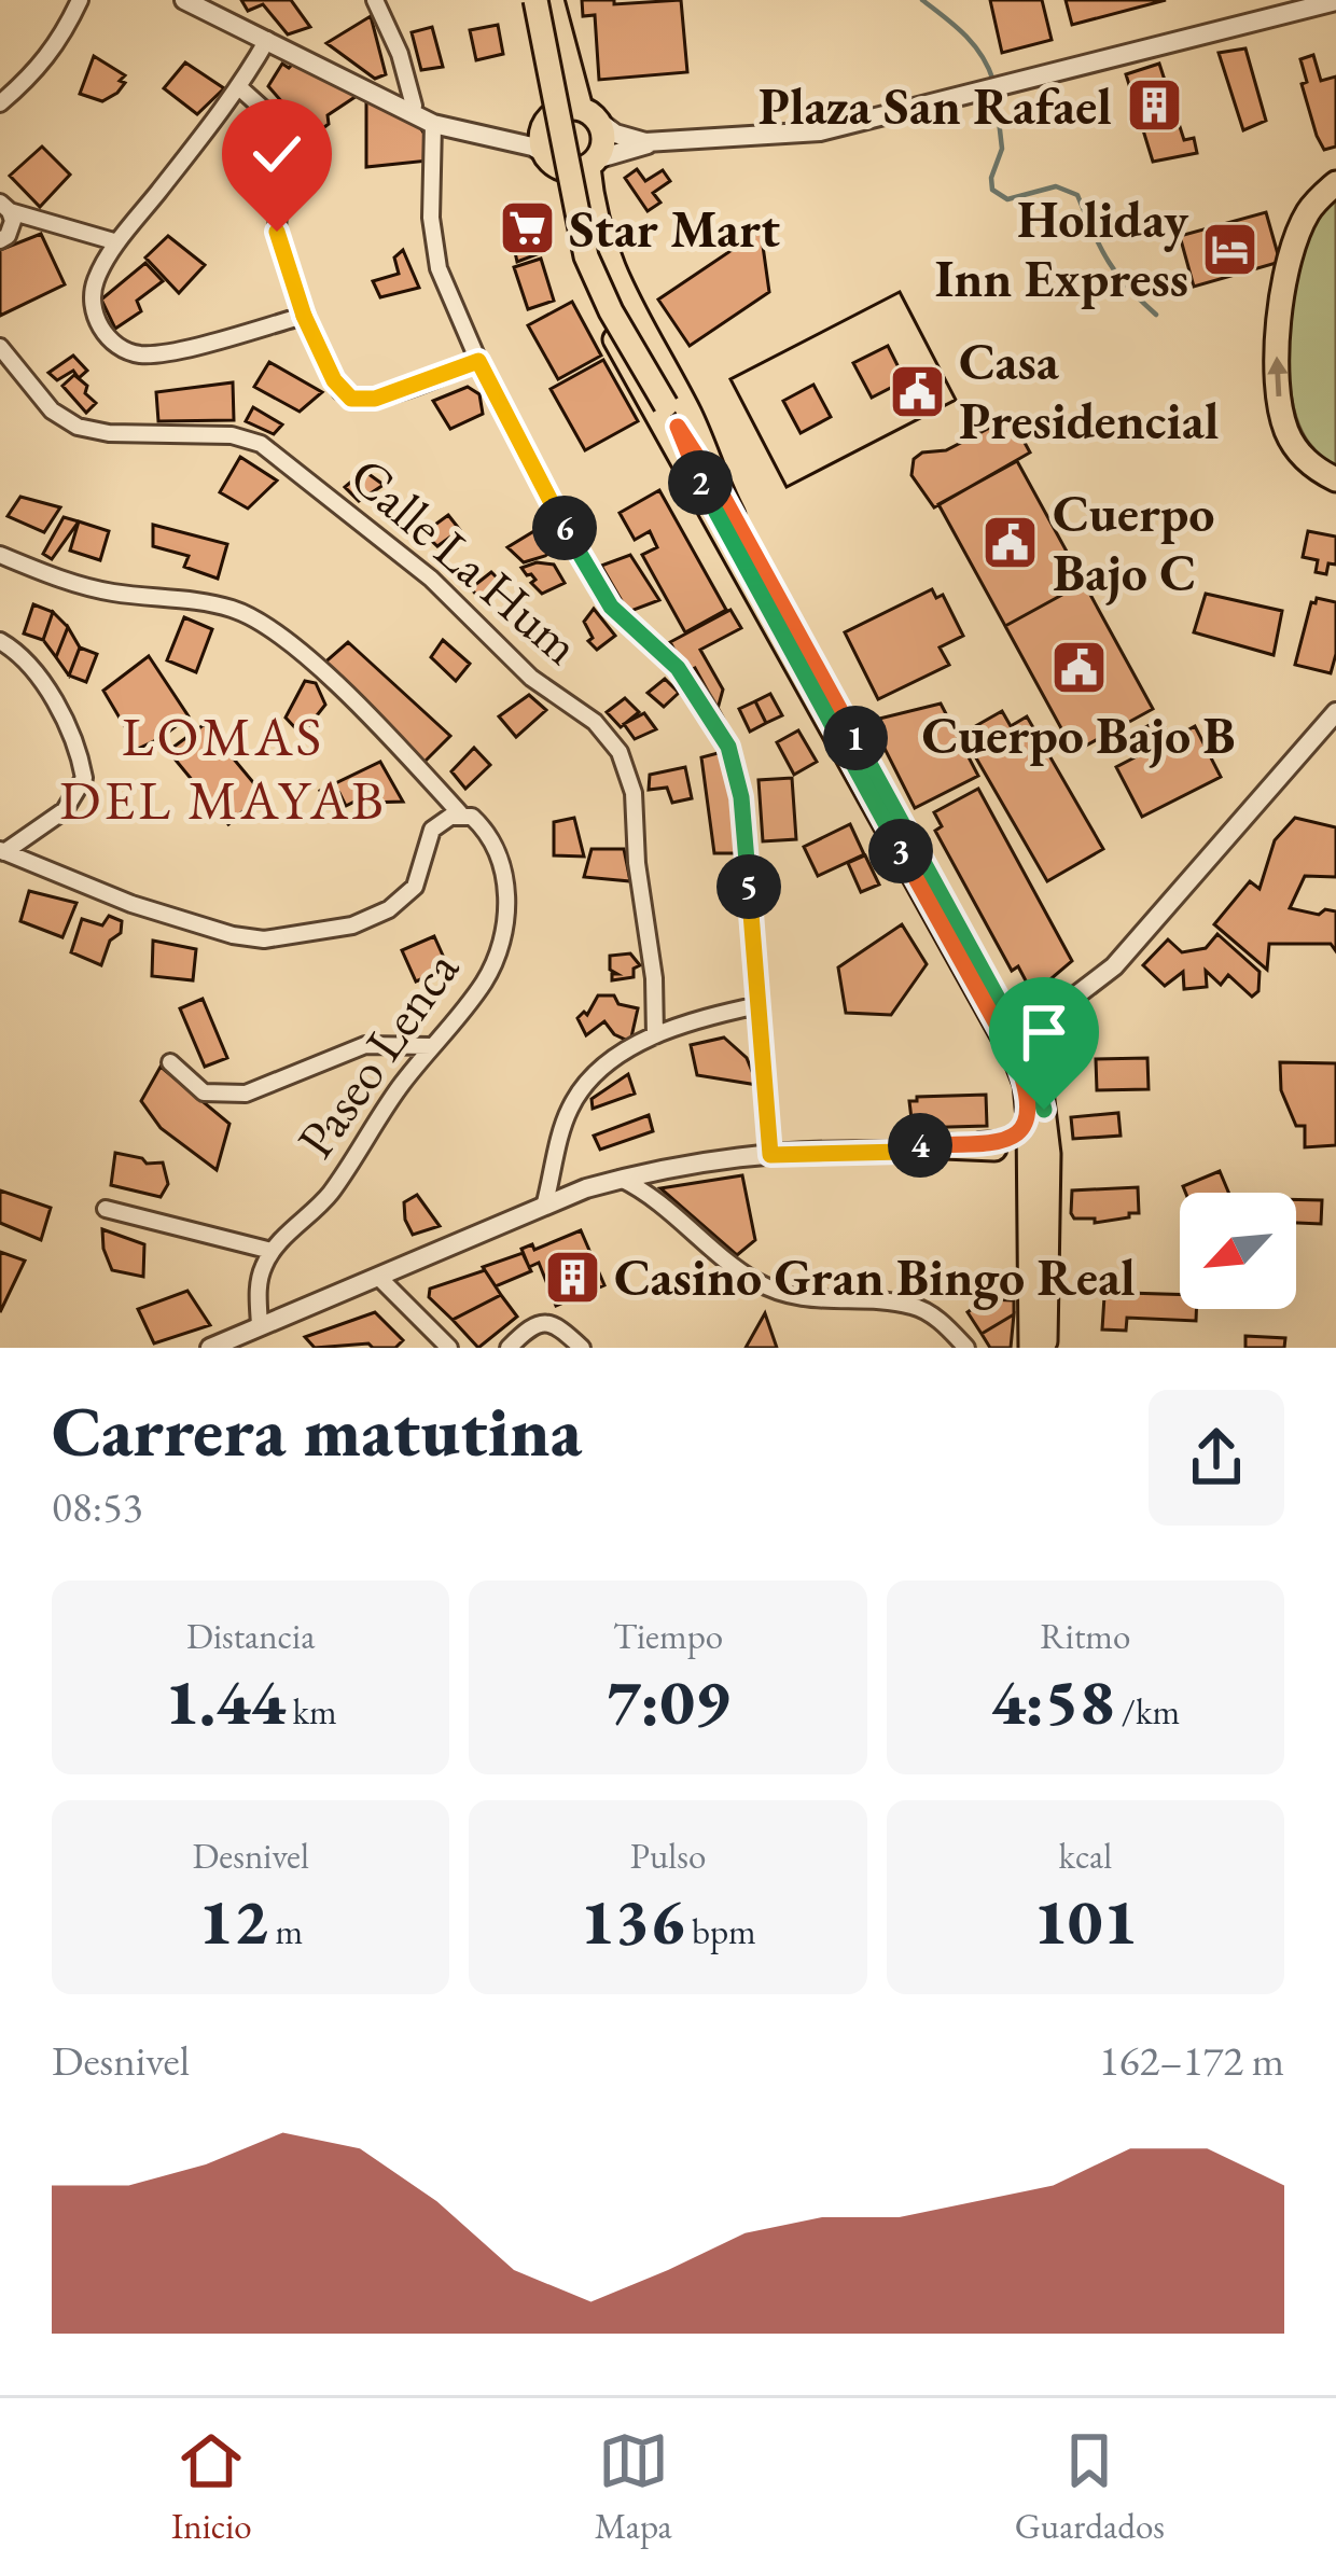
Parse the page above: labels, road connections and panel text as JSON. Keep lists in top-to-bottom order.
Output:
{
  "streets": {
    "street": ["Calle La Hum", "Paseo Lenca"]
  },
  "districts": ["LOMAS DEL MAYAB"],
  "places": {
    "building": ["Plaza San Rafael", "Casino Gran Bingo Real"],
    "supermarket": ["Star Mart"],
    "hotel": ["Holiday Inn Express"],
    "public building": ["Casa Presidencial", "Cuerpo Bajo C", "Cuerpo Bajo B"]
  },
  "north": "bottom left",
  "page": {
    "pins": [
      "2",
      "6",
      "1",
      "3",
      "5",
      "4"
    ],
    "heading": ["Carrera matutina", "08:53"],
    "stats": [
      ["Distancia", "1.44 km"],
      ["Tiempo", "7:09"],
      ["Ritmo", "4:58 /km"],
      ["Desnivel", "12 m"],
      ["Pulso", "136 bpm"],
      ["kcal", "101"]
    ],
    "chart": ["Desnivel", "162–172 m"],
    "tabs": ["Inicio", "Mapa", "Guardados"]
  }
}
